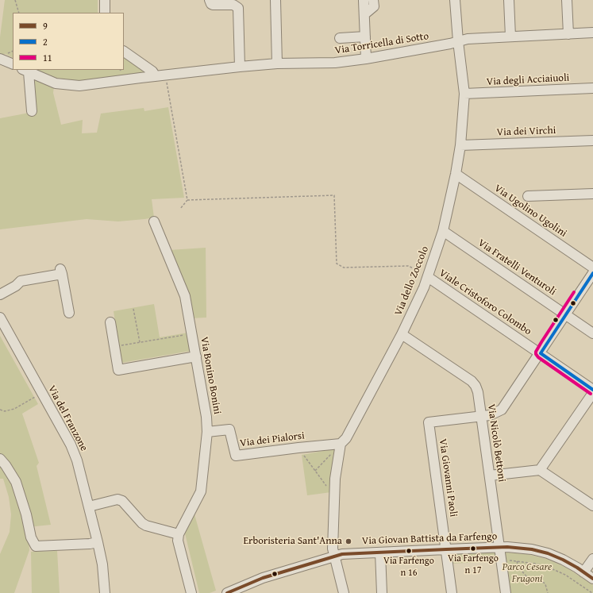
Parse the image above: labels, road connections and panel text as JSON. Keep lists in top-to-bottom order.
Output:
{
  "streets": {
    "street": [
      "Via Torricella di Sotto",
      "Via degli Acciaiuoli",
      "Via dei Virchi",
      "Via Ugolino Ugolini",
      "Via Fratelli Venturoli",
      "Via dello Zoccolo",
      "Viale Cristoforo Colombo",
      "Via Bonino Bonini",
      "Via del Franzone",
      "Via dei Pialorsi",
      "Via Nicolò Bettoni",
      "Via Giovanni Paoli",
      "Via Giovan Battista da Farfengo"
    ]
  },
  "crossings": [
    ["Via Torricella di Sotto", "Via dello Zoccolo"],
    ["Via degli Acciaiuoli", "Via dello Zoccolo"],
    ["Via dei Virchi", "Via dello Zoccolo"],
    ["Via Ugolino Ugolini", "Via dello Zoccolo"],
    ["Via Fratelli Venturoli", "Via dello Zoccolo"],
    ["Via dello Zoccolo", "Viale Cristoforo Colombo"],
    ["Via dello Zoccolo", "Via dei Pialorsi"],
    ["Via dello Zoccolo", "Via Nicolò Bettoni"],
    ["Via dello Zoccolo", "Via Giovan Battista da Farfengo"],
    ["Via Bonino Bonini", "Via dei Pialorsi"],
    ["Via Nicolò Bettoni", "Via Giovanni Paoli"],
    ["Via Nicolò Bettoni", "Via Giovan Battista da Farfengo"],
    ["Via Giovanni Paoli", "Via Giovan Battista da Farfengo"]
  ],
  "parks": ["Parco Cesare Frugoni"],
  "places": ["Erboristeria Sant'Anna", "Via Farfengo n 17", "Via Farfengo n 16"],
  "lines": ["transit line 2", "transit line 11", "transit line 9"],
  "legend": ["9", "2", "11"]
}
